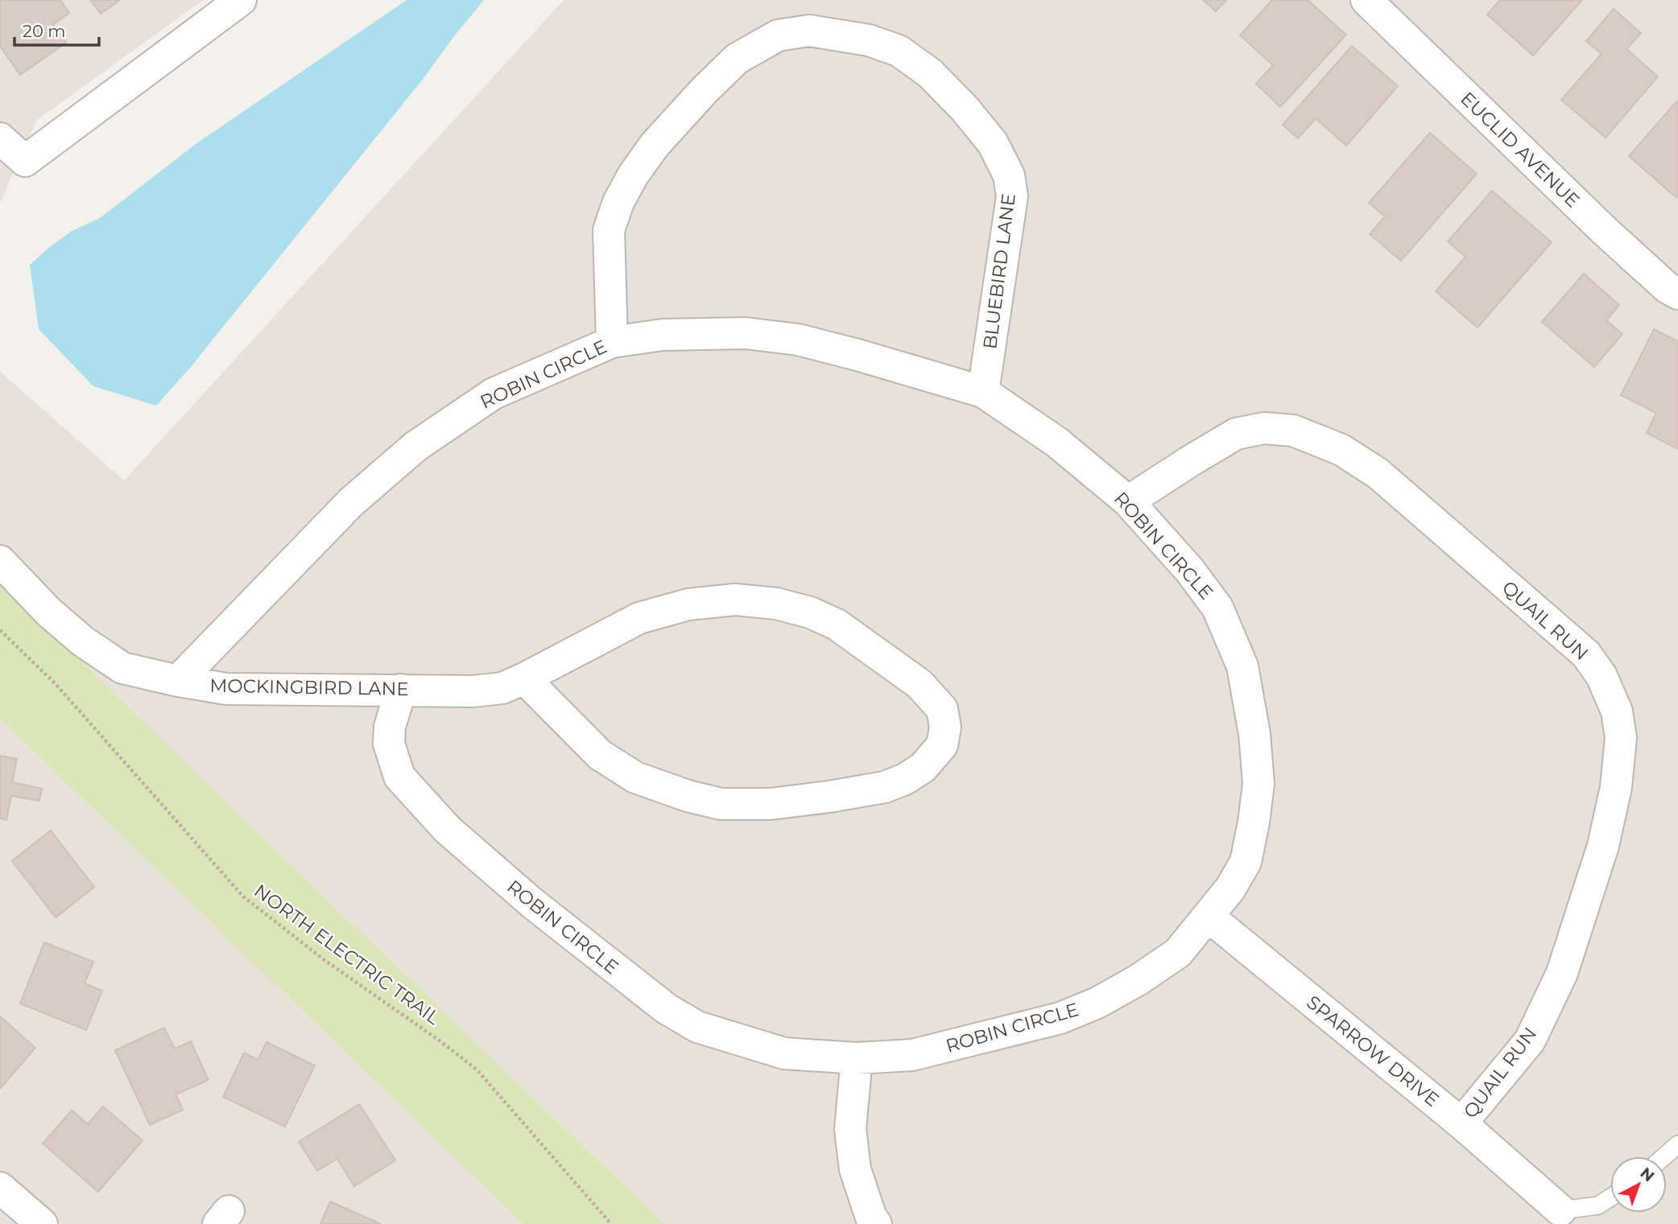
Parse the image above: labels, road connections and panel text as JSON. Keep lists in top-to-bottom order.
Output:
{
  "streets": {
    "street": [
      "EUCLID AVENUE",
      "BLUEBIRD LANE",
      "ROBIN CIRCLE",
      "QUAIL RUN",
      "MOCKINGBIRD LANE",
      "SPARROW DRIVE"
    ],
    "path": ["NORTH ELECTRIC TRAIL"]
  },
  "crossings": [
    ["BLUEBIRD LANE", "ROBIN CIRCLE"],
    ["ROBIN CIRCLE", "QUAIL RUN"],
    ["ROBIN CIRCLE", "MOCKINGBIRD LANE"],
    ["ROBIN CIRCLE", "SPARROW DRIVE"],
    ["QUAIL RUN", "SPARROW DRIVE"]
  ],
  "scale_bar": "20 m",
  "north": "top right"
}
